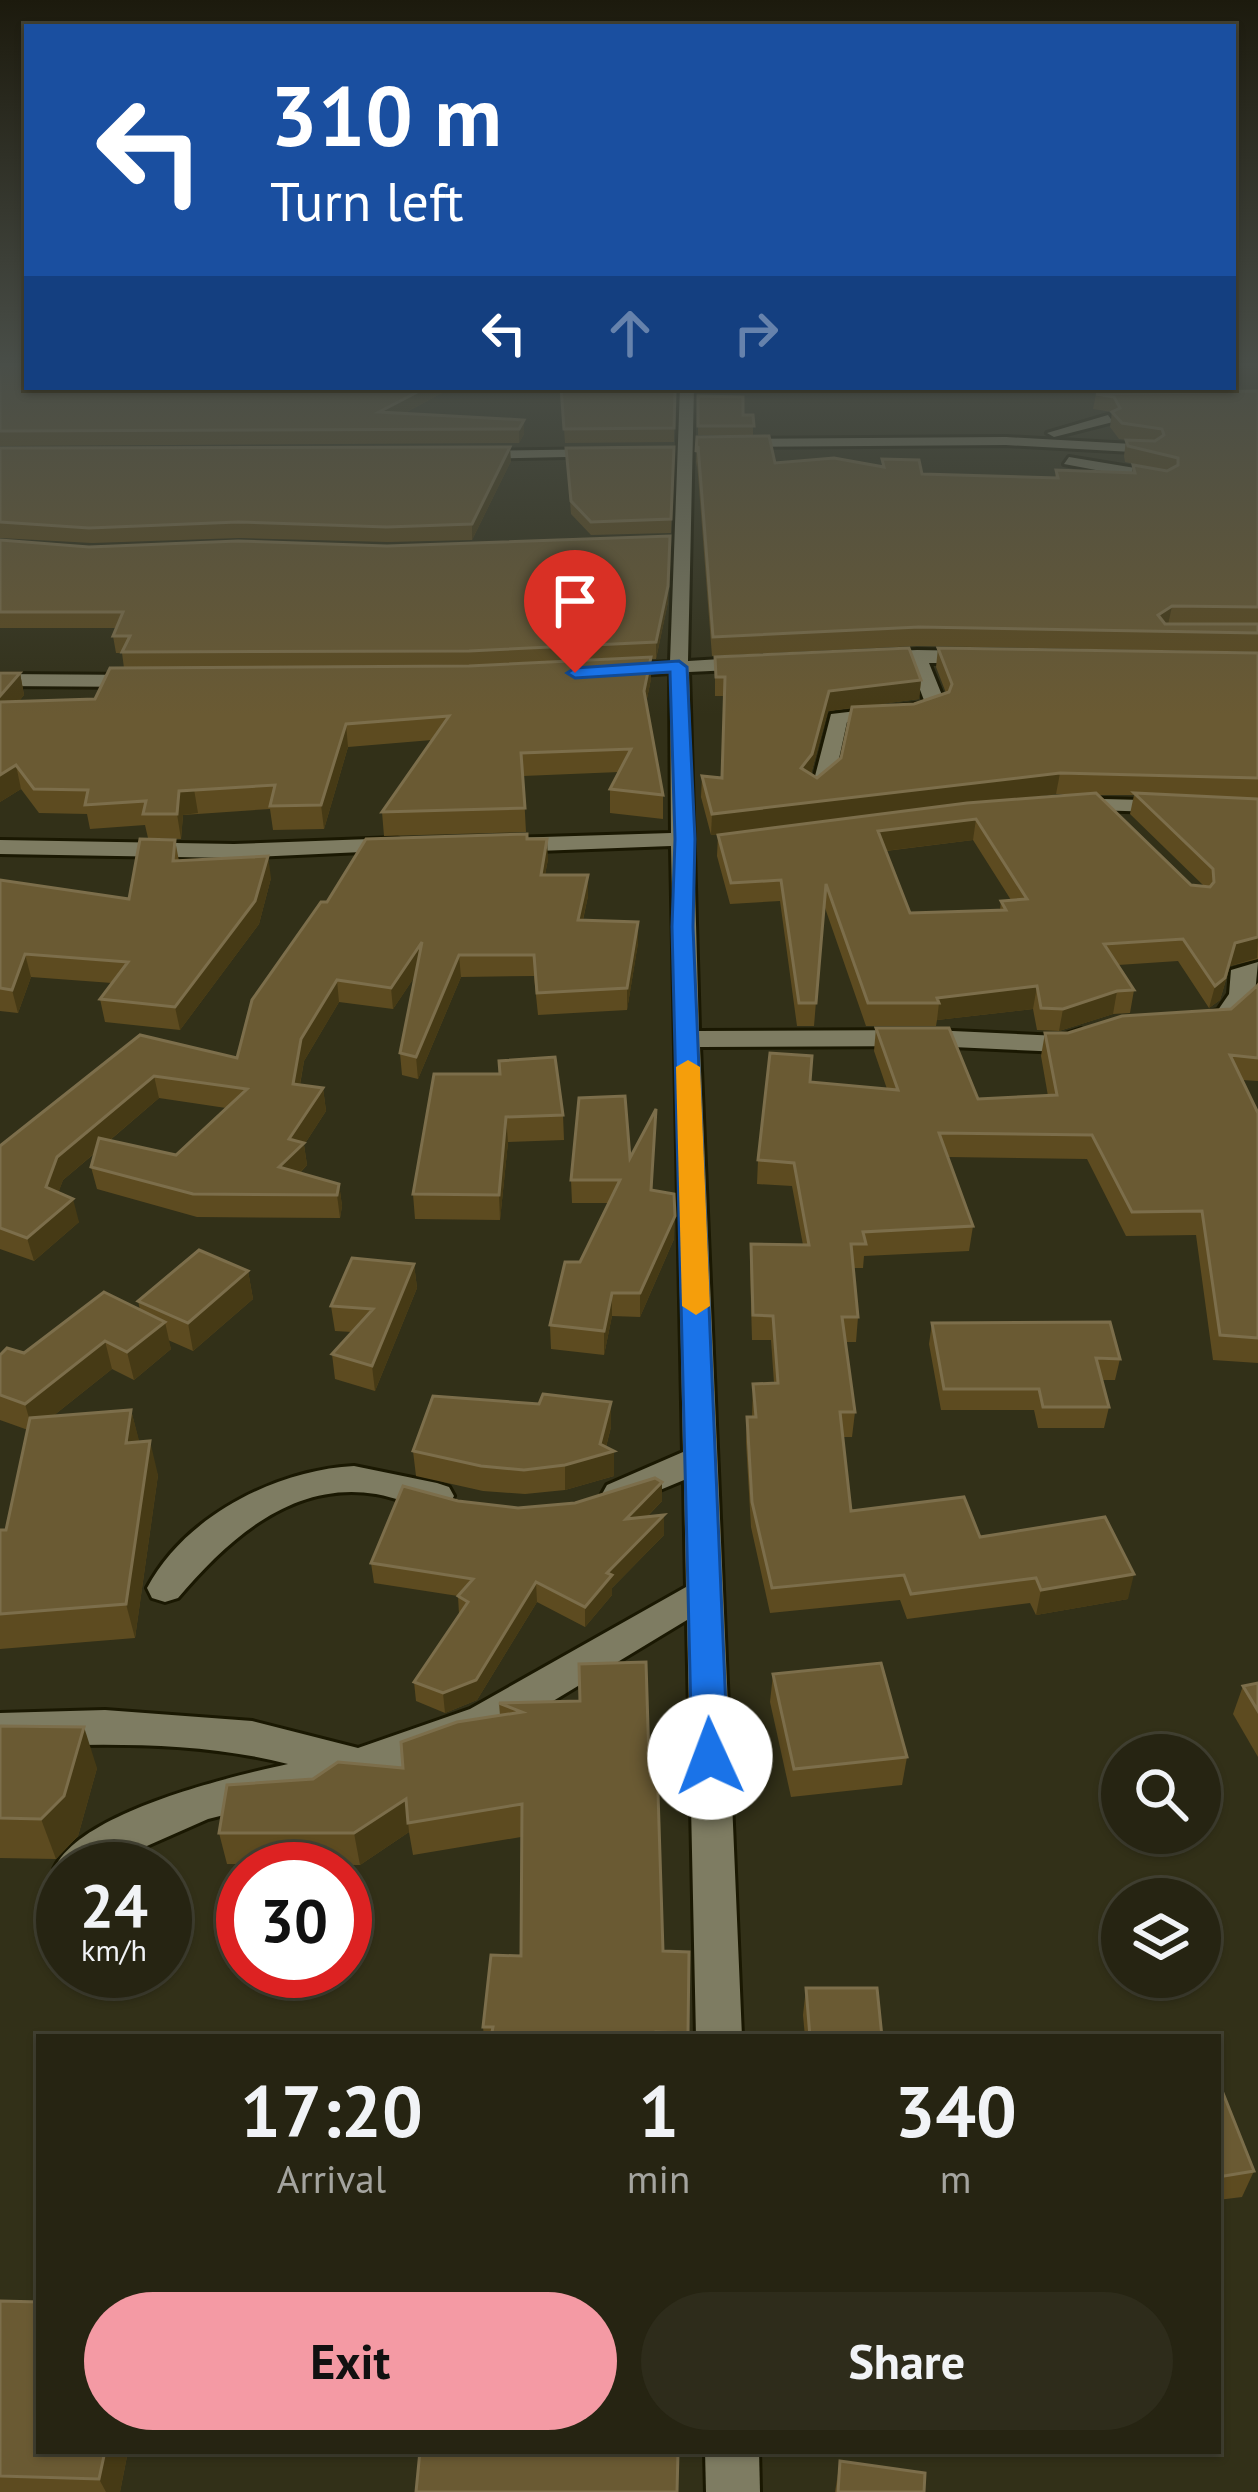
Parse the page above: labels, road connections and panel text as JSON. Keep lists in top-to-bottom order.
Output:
{
  "page": {
    "turn": ["310 m", "Turn left"],
    "speed": "24 km/h",
    "limit": "30",
    "eta": [
      "17:20",
      "Arrival",
      "1",
      "min",
      "340",
      "m"
    ],
    "buttons": ["Exit", "Share"]
  }
}
